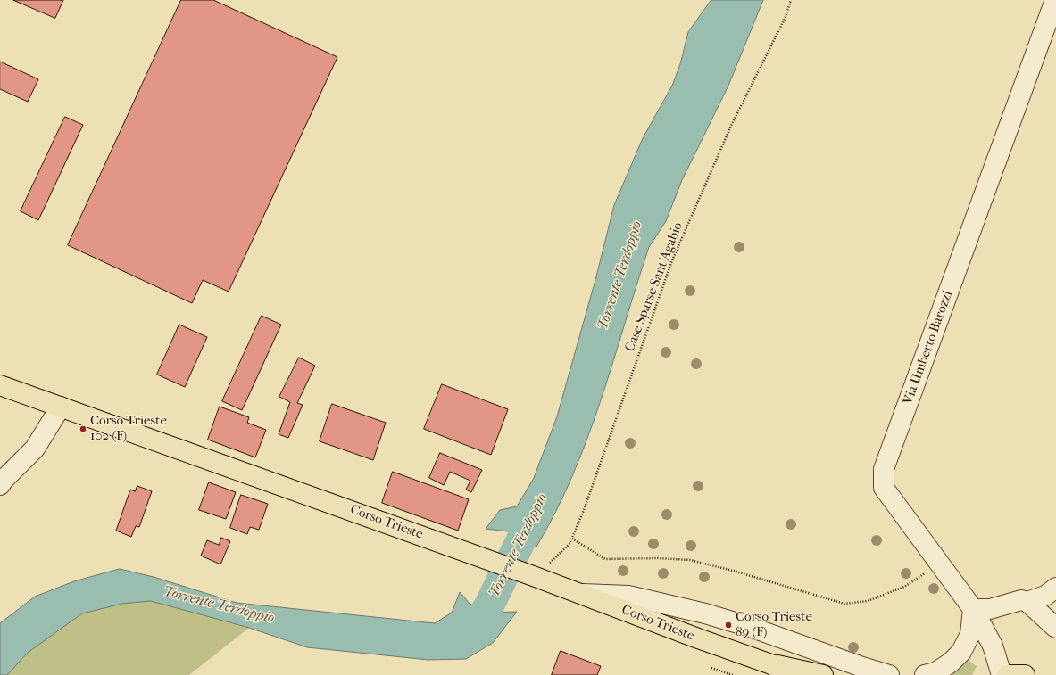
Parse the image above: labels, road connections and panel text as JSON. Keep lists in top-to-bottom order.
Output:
{
  "streets": {
    "main road": ["Corso Trieste"],
    "street": ["Via Umberto Barozzi"],
    "path": ["Case Sparse Sant'Agabio"]
  },
  "crossings": [
    ["Case Sparse Sant'Agabio", "Corso Trieste"]
  ],
  "water": ["Torrente Terdoppio"],
  "places": ["Corso Trieste 102 (F)", "Corso Trieste 89 (F)"]
}
